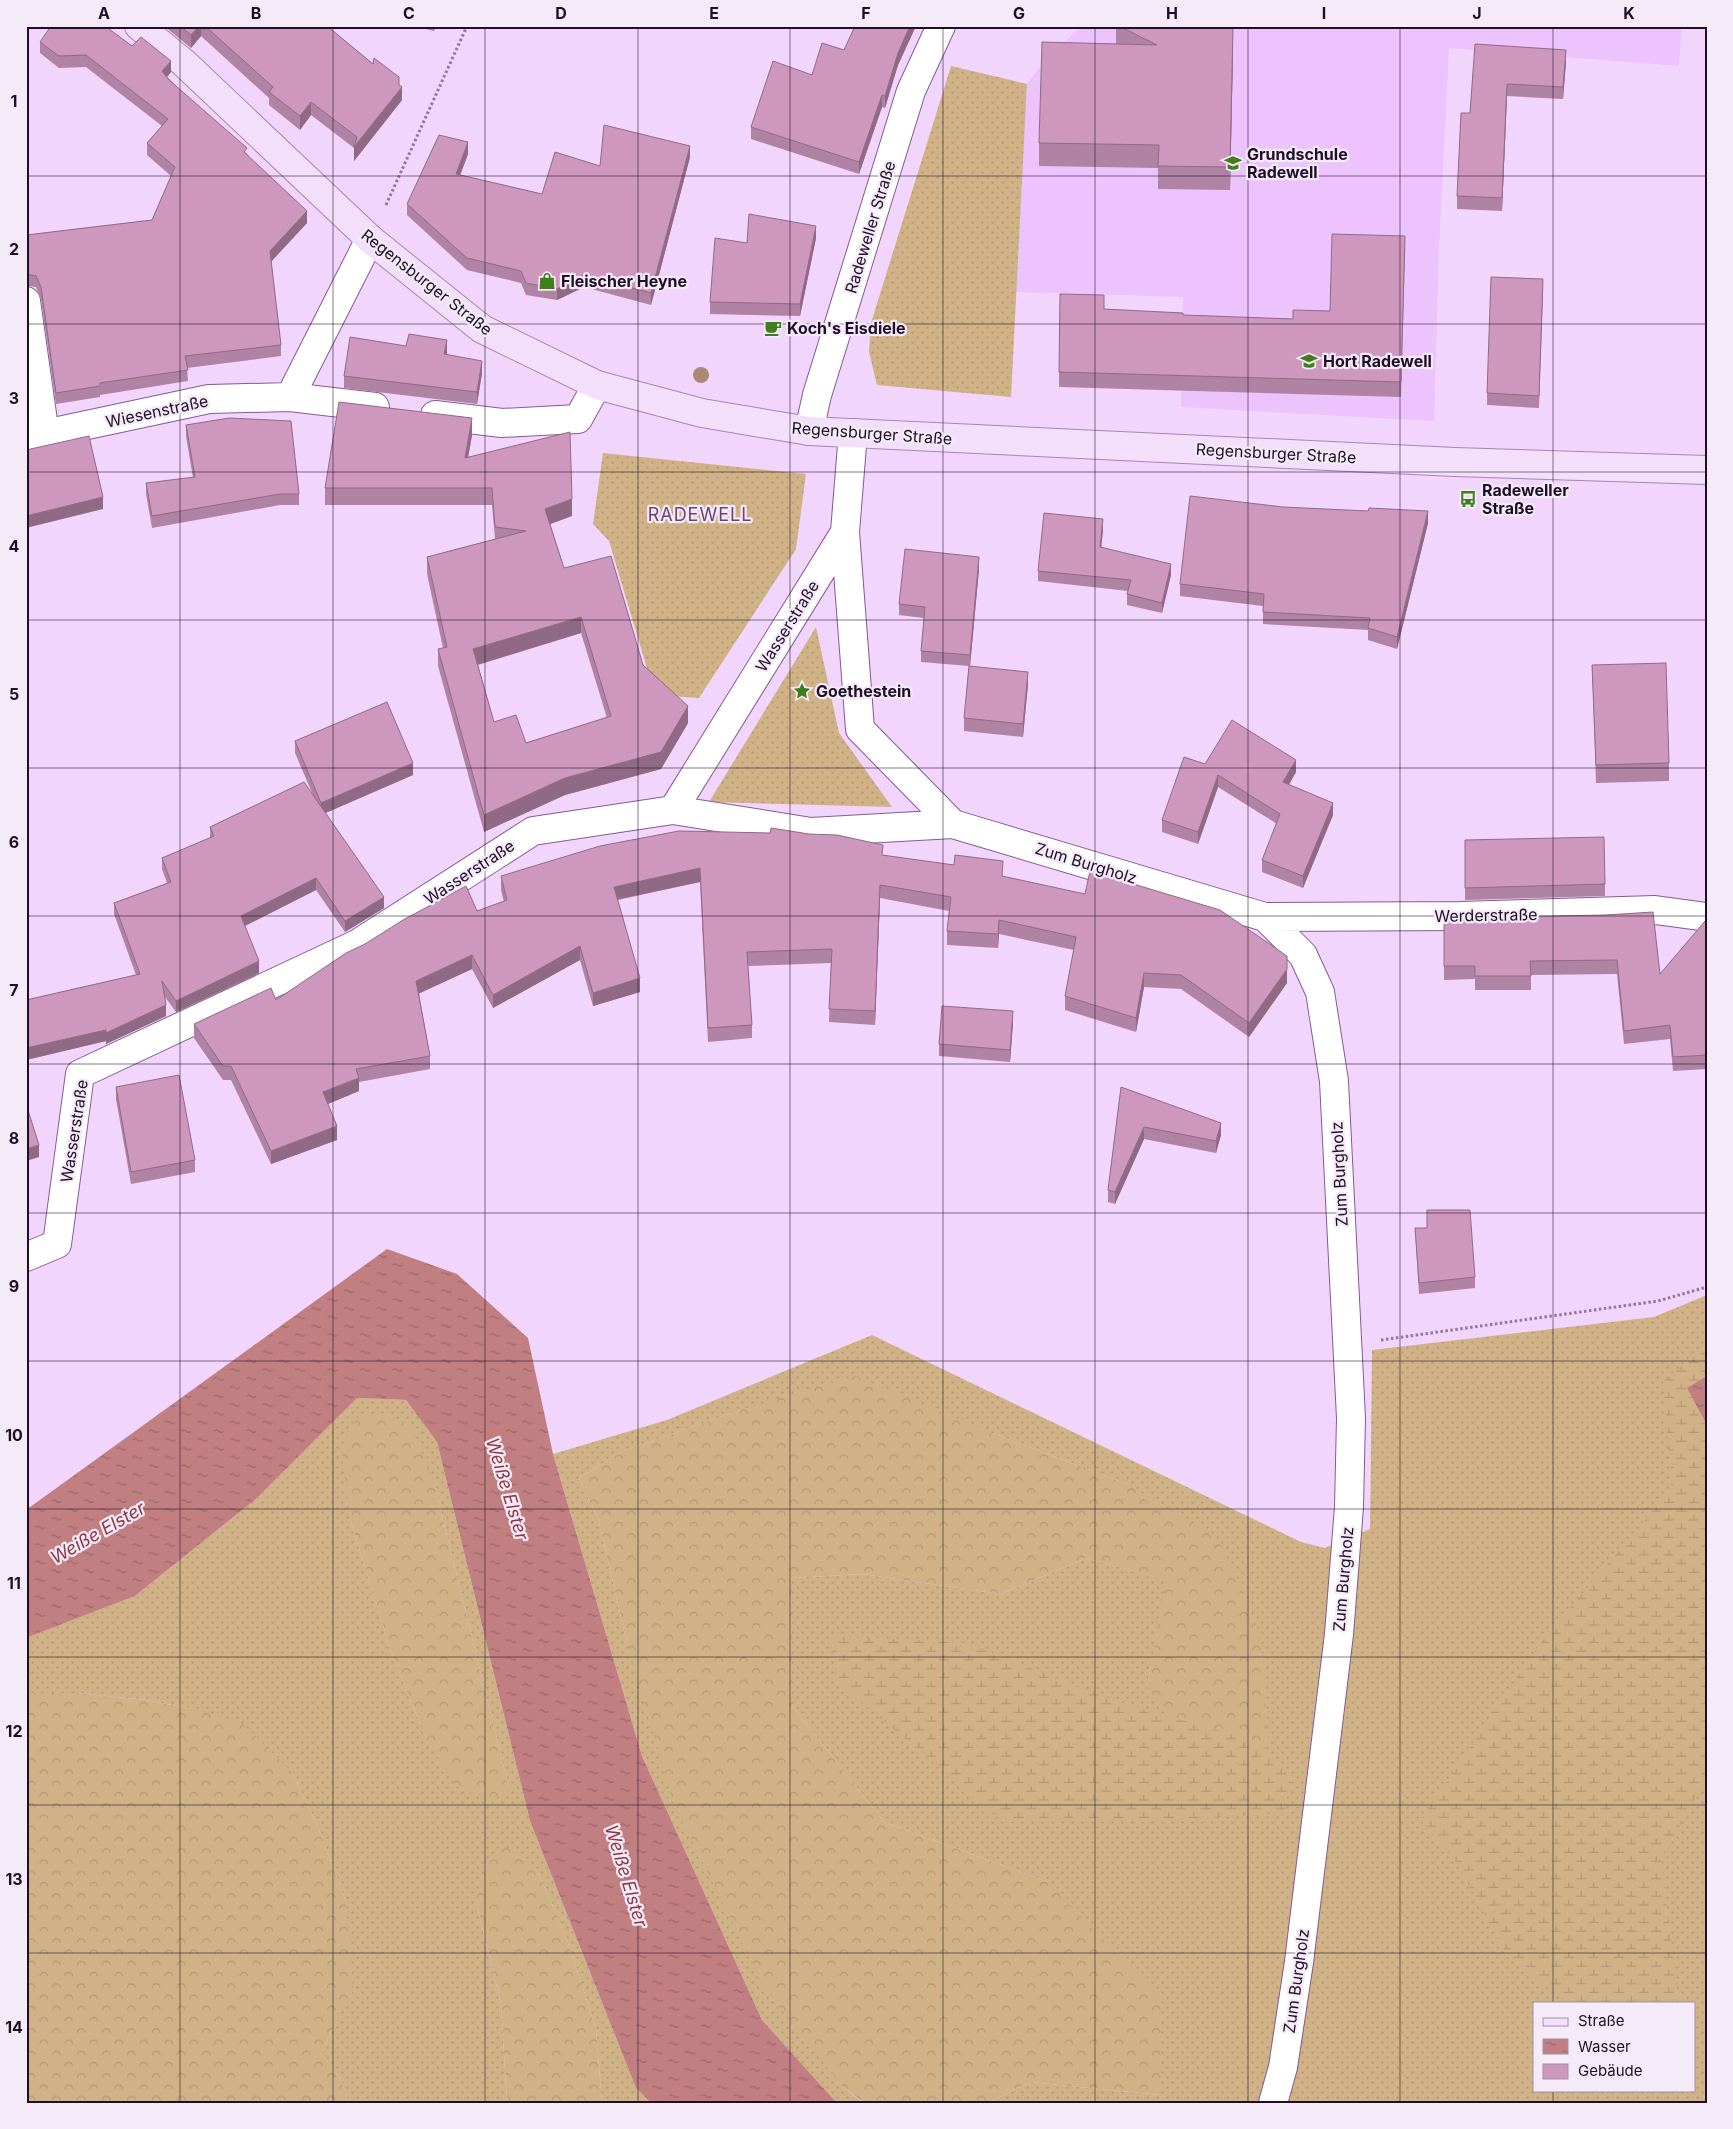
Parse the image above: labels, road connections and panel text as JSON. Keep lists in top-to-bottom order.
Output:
{
  "streets": {
    "main road": ["Regensburger Straße"],
    "street": [
      "Radeweller Straße",
      "Wiesenstraße",
      "Wasserstraße",
      "Zum Burgholz",
      "Werderstraße"
    ]
  },
  "crossings": [
    ["Radeweller Straße", "Regensburger Straße"],
    ["Regensburger Straße", "Wiesenstraße"],
    ["Regensburger Straße", "Wasserstraße"],
    ["Wasserstraße", "Zum Burgholz"],
    ["Zum Burgholz", "Werderstraße"]
  ],
  "districts": ["RADEWELL"],
  "water": ["Weiße Elster"],
  "places": {
    "school or university": ["Grundschule Radewell", "Hort Radewell"],
    "shop": ["Fleischer Heyne"],
    "cafe": ["Koch's Eisdiele"],
    "bus stop": ["Radeweller Straße"],
    "place": ["Goethestein"]
  },
  "legend": ["Straße", "Wasser", "Gebäude"],
  "grid": {
    "columns": [
      "A",
      "B",
      "C",
      "D",
      "E",
      "F",
      "G",
      "H",
      "I",
      "J",
      "K"
    ],
    "rows": [
      "1",
      "2",
      "3",
      "4",
      "5",
      "6",
      "7",
      "8",
      "9",
      "10",
      "11",
      "12",
      "13",
      "14"
    ]
  }
}
